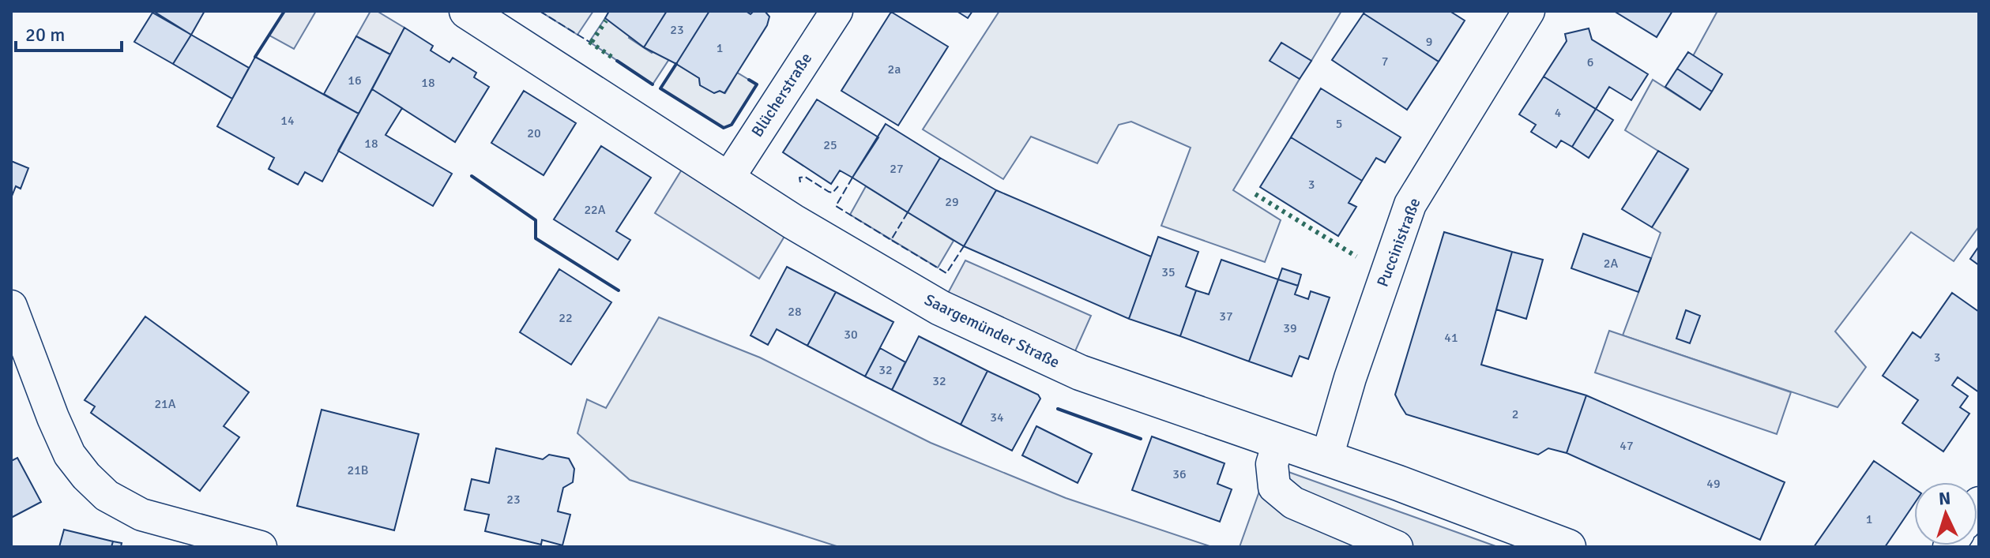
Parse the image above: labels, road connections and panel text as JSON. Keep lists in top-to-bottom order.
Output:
{
  "streets": {
    "street": ["Blücherstraße", "Puccinistraße", "Saargemünder Straße"]
  },
  "crossings": [
    ["Blücherstraße", "Saargemünder Straße"],
    ["Puccinistraße", "Saargemünder Straße"]
  ],
  "house_numbers": [
    "23",
    "9",
    "1",
    "7",
    "6",
    "2a",
    "16",
    "18",
    "4",
    "14",
    "5",
    "20",
    "18",
    "25",
    "27",
    "3",
    "29",
    "22A",
    "2A",
    "35",
    "28",
    "37",
    "22",
    "39",
    "30",
    "41",
    "3",
    "32",
    "32",
    "21A",
    "2",
    "34",
    "47",
    "21B",
    "36",
    "49",
    "23",
    "1"
  ],
  "scale_bar": "20 m",
  "north": "top"
}
